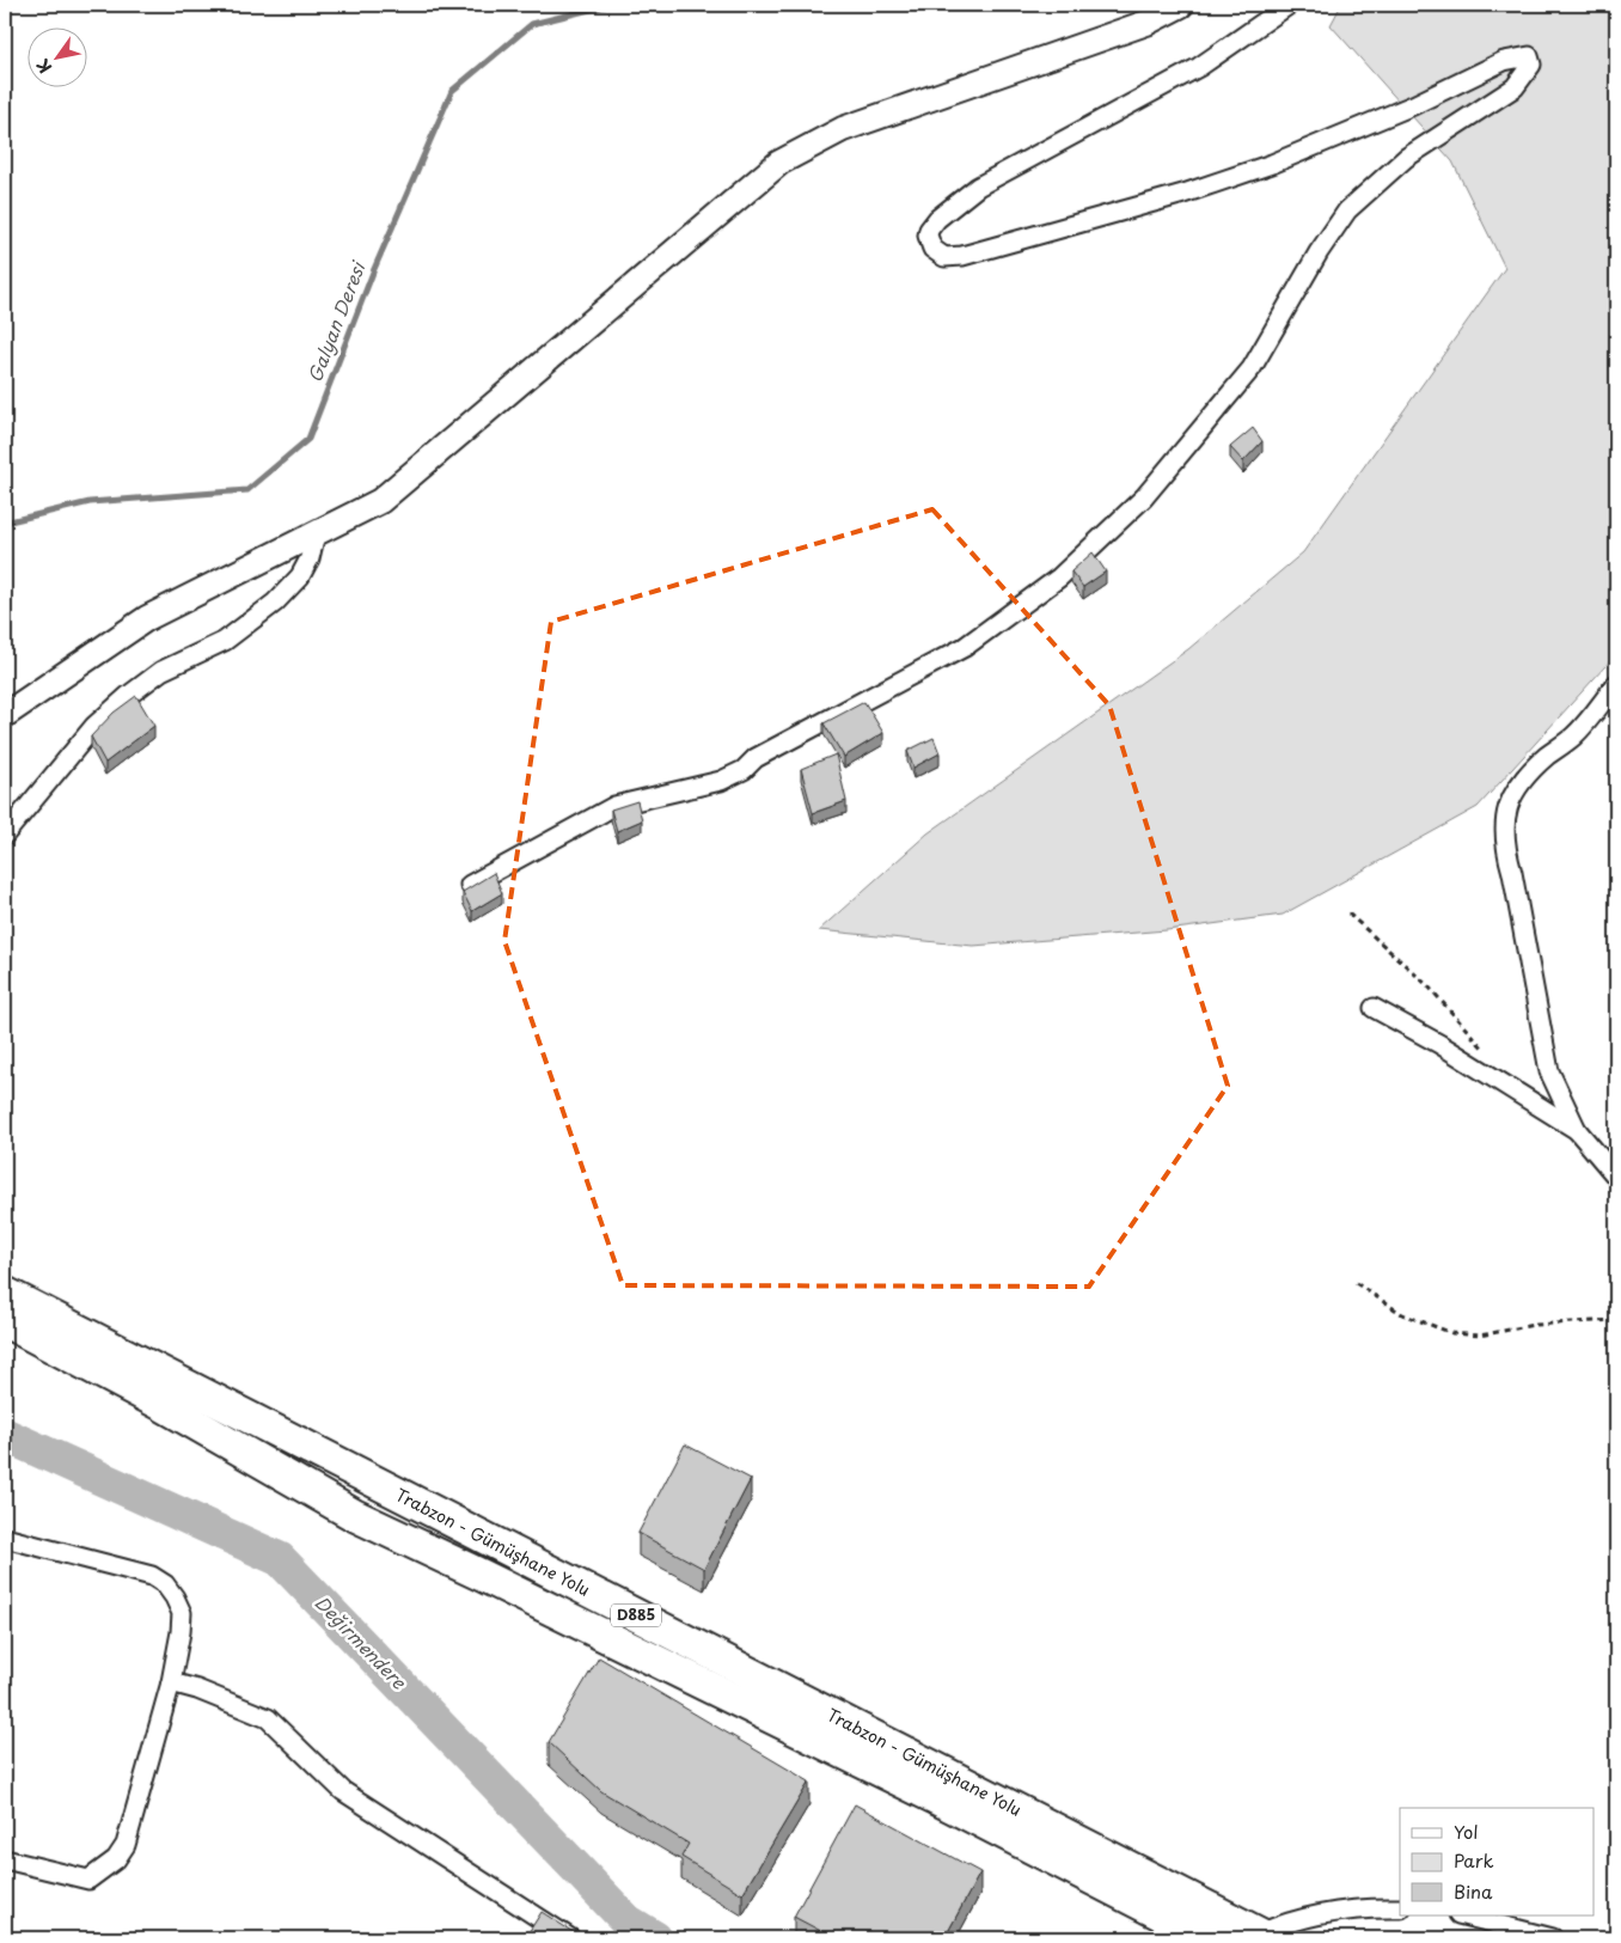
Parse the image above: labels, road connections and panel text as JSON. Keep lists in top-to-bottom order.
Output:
{
  "streets": {
    "highway": ["Trabzon - Gümüşhane Yolu", "D885"]
  },
  "water": ["Galyan Deresi", "Değirmendere"],
  "legend": ["Yol", "Park", "Bina"],
  "north": "bottom left"
}
